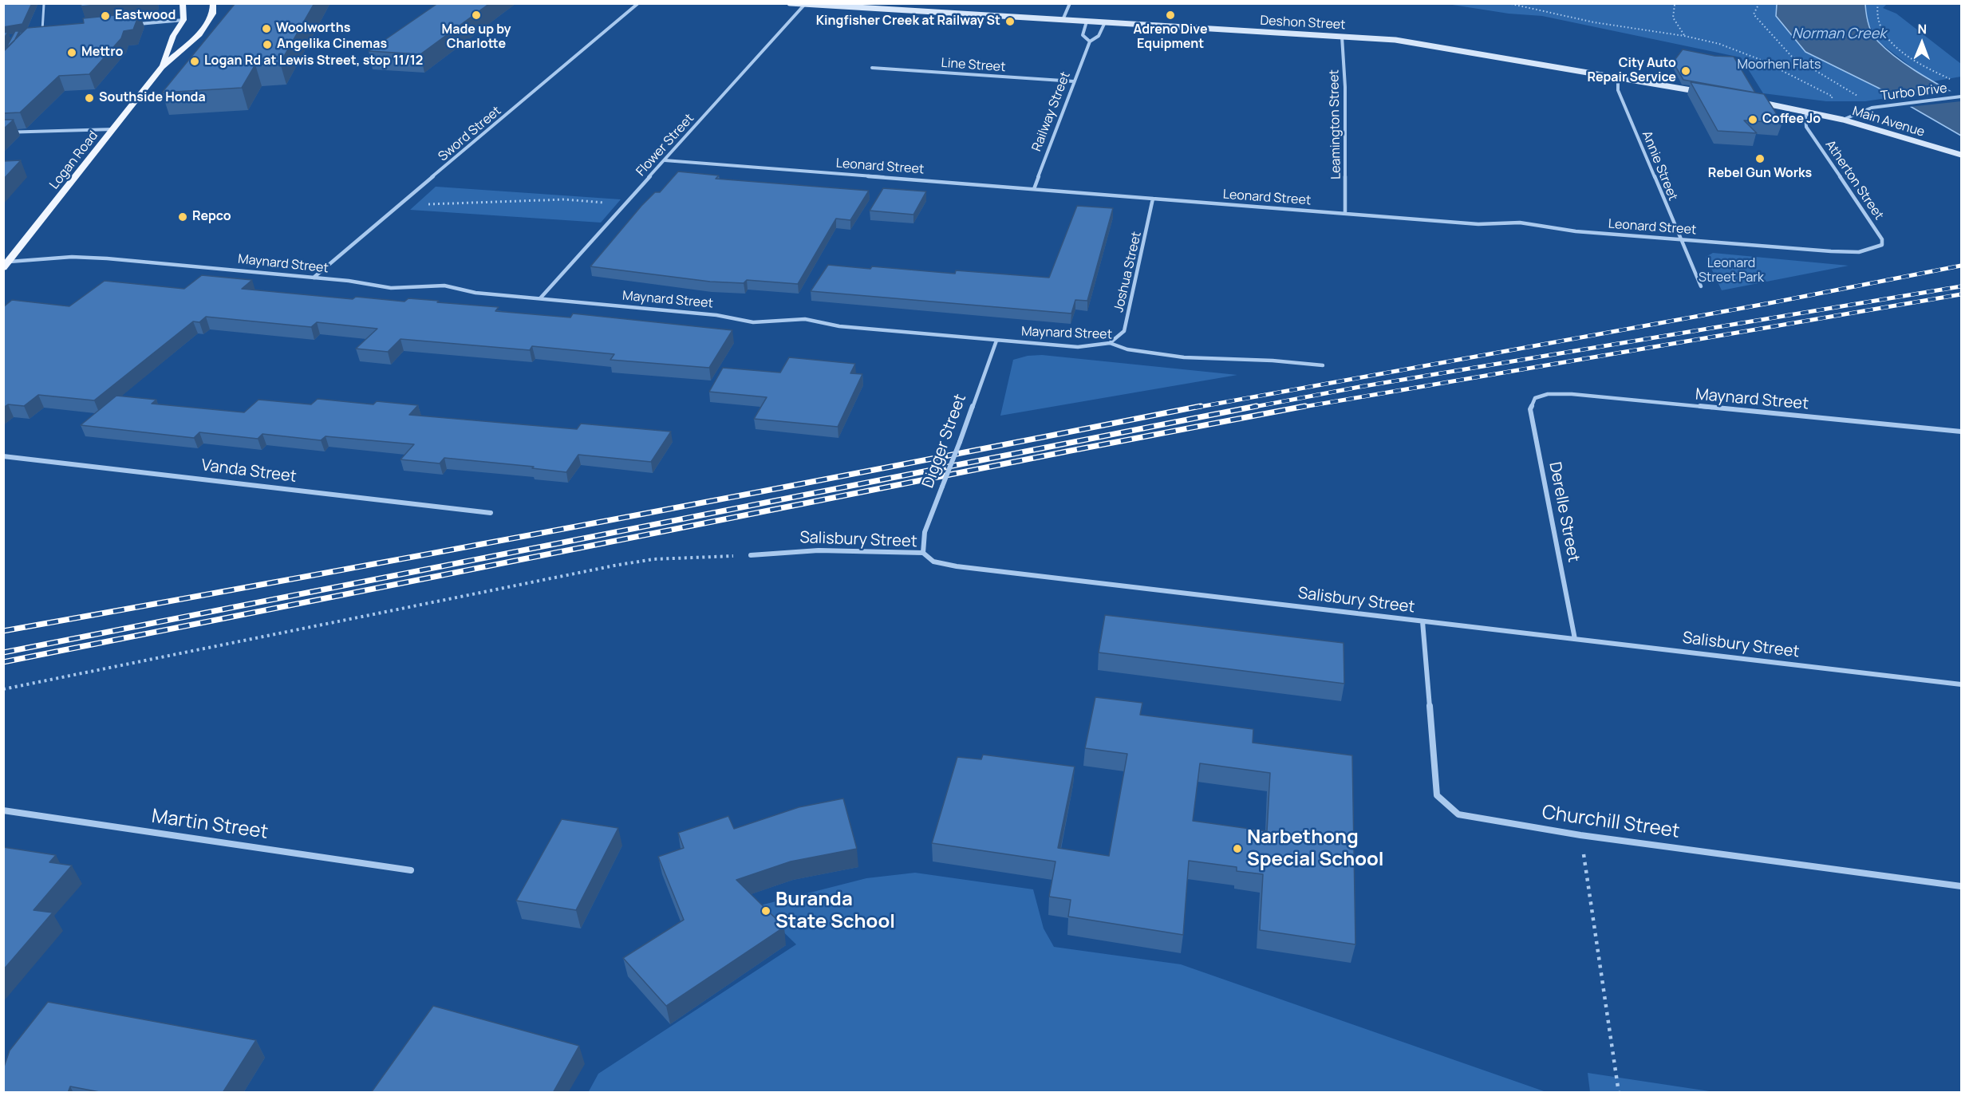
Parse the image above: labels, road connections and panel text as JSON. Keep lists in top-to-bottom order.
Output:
{
  "streets": {
    "main road": ["Logan Road"],
    "street": [
      "Deshon Street",
      "Line Street",
      "Turbo Drive",
      "Railway Street",
      "Main Avenue",
      "Leamington Street",
      "Sword Street",
      "Flower Street",
      "Annie Street",
      "Leonard Street",
      "Atherton Street",
      "Maynard Street",
      "Joshua Street",
      "Digger Street",
      "Vanda Street",
      "Derelle Street",
      "Salisbury Street",
      "Churchill Street",
      "Martin Street"
    ]
  },
  "crossings": [
    ["Deshon Street", "Railway Street"],
    ["Deshon Street", "Leamington Street"],
    ["Deshon Street", "Flower Street"],
    ["Deshon Street", "Annie Street"],
    ["Line Street", "Railway Street"],
    ["Turbo Drive", "Main Avenue"],
    ["Railway Street", "Leonard Street"],
    ["Main Avenue", "Atherton Street"],
    ["Leamington Street", "Leonard Street"],
    ["Sword Street", "Maynard Street"],
    ["Flower Street", "Leonard Street"],
    ["Flower Street", "Maynard Street"],
    ["Logan Road", "Maynard Street"],
    ["Annie Street", "Leonard Street"],
    ["Leonard Street", "Atherton Street"],
    ["Leonard Street", "Joshua Street"],
    ["Maynard Street", "Joshua Street"],
    ["Maynard Street", "Digger Street"],
    ["Maynard Street", "Derelle Street"],
    ["Digger Street", "Salisbury Street"],
    ["Derelle Street", "Salisbury Street"],
    ["Salisbury Street", "Churchill Street"]
  ],
  "water": ["Norman Creek"],
  "parks": ["Moorhen Flats", "Leonard Street Park"],
  "places": [
    "Made up by Charlotte",
    "Adreno Dive Equipment",
    "Eastwood",
    "Kingfisher Creek at Railway St",
    "Woolworths",
    "Angelika Cinemas",
    "Mettro",
    "Logan Rd at Lewis Street, stop 11/12",
    "City Auto Repair Service",
    "Southside Honda",
    "Coffee Jo",
    "Rebel Gun Works",
    "Repco",
    "Narbethong Special School",
    "Buranda State School"
  ],
  "north": "top"
}
